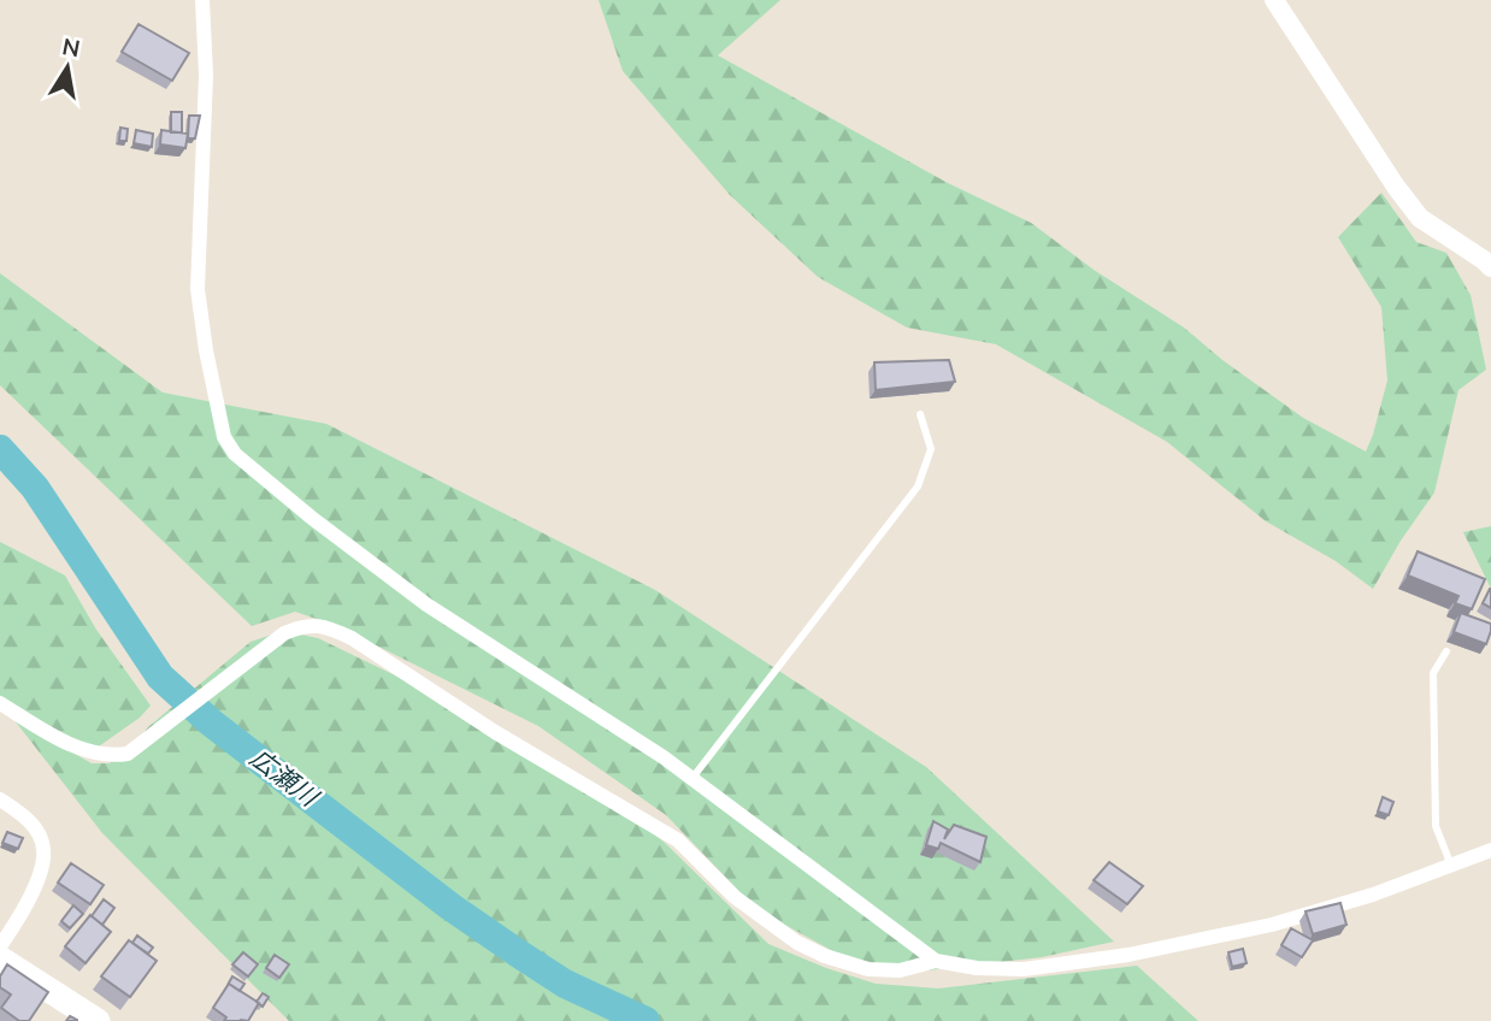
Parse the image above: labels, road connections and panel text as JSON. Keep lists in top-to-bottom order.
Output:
{
  "water": ["広瀬川"],
  "north": "top"
}
